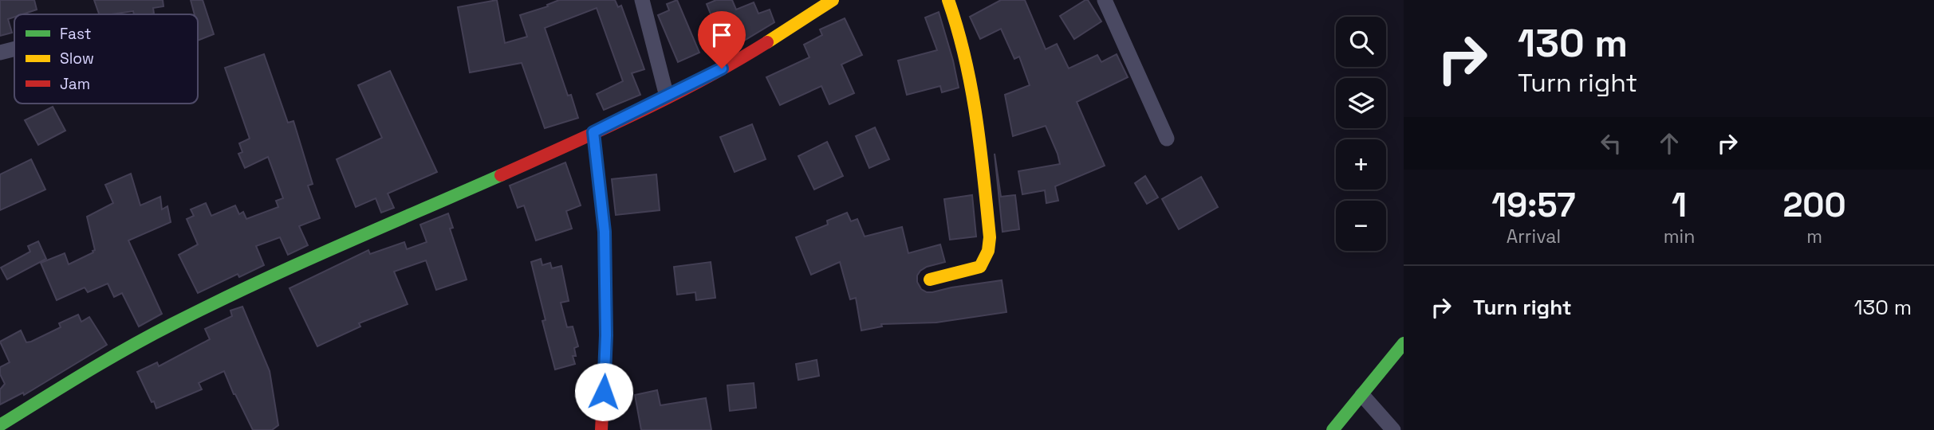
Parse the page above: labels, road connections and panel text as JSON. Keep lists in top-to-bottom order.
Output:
{
  "legend": ["Fast", "Slow", "Jam"],
  "page": {
    "turn": ["130 m", "Turn right"],
    "map_buttons": ["+", "−"],
    "eta": [
      "19:57",
      "Arrival",
      "1",
      "min",
      "200",
      "m"
    ],
    "list": [
      {
        "name": "Turn right",
        "value": "130 m"
      }
    ]
  }
}
